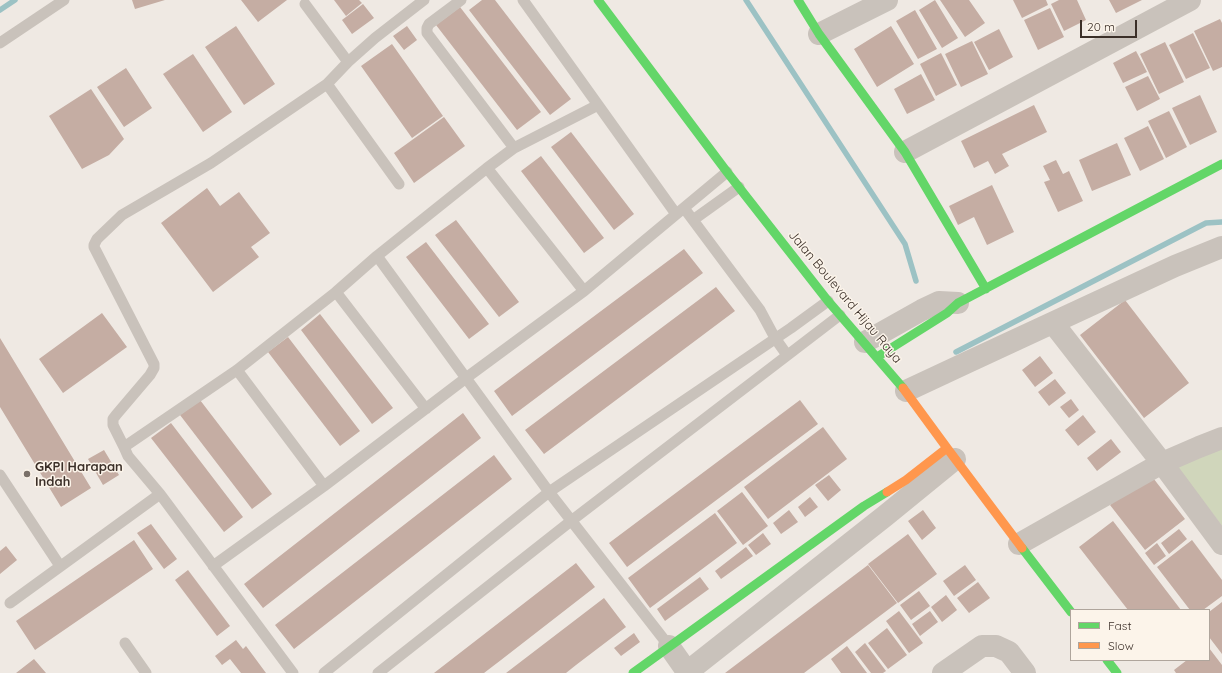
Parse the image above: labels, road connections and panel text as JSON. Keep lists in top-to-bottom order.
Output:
{
  "streets": {
    "street": ["Jalan Boulevard Hijau Raya"]
  },
  "places": ["GKPI Harapan Indah"],
  "legend": ["Fast", "Slow"],
  "scale_bar": "20 m"
}
